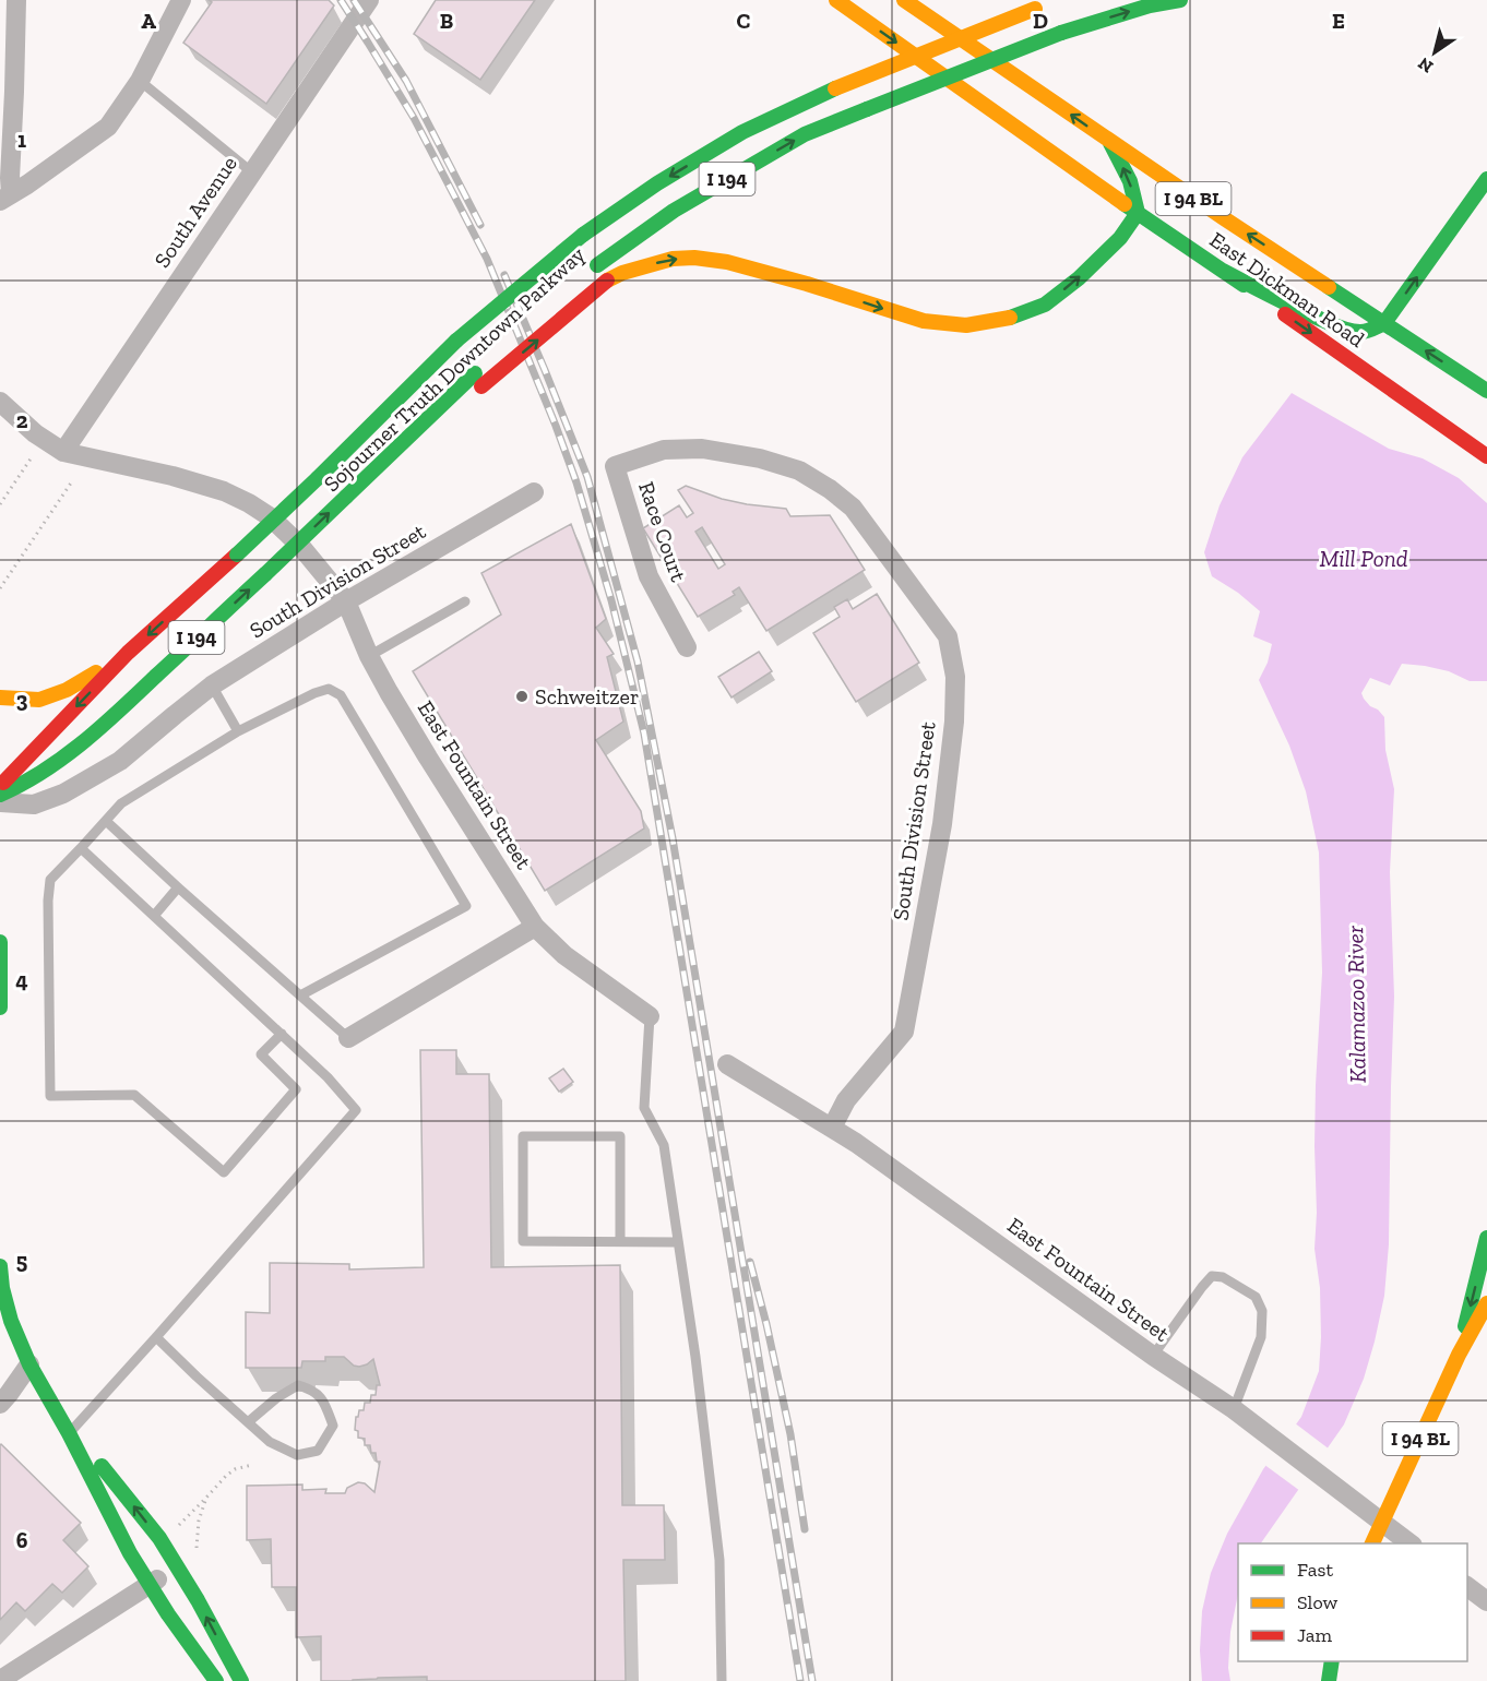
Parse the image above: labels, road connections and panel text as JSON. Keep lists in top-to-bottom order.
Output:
{
  "streets": {
    "main road": [
      "I 194",
      "I 94 BL",
      "East Dickman Road",
      "Sojourner Truth Downtown Parkway"
    ],
    "street": [
      "South Avenue",
      "Race Court",
      "South Division Street",
      "East Fountain Street"
    ]
  },
  "crossings": [
    ["I 94 BL", "East Fountain Street"],
    ["South Avenue", "East Fountain Street"],
    ["Race Court", "South Division Street"],
    ["South Division Street", "East Fountain Street"]
  ],
  "water": ["Mill Pond", "Kalamazoo River"],
  "places": ["Schweitzer"],
  "legend": ["Fast", "Slow", "Jam"],
  "north": "bottom left",
  "grid": {
    "columns": [
      "A",
      "B",
      "C",
      "D",
      "E"
    ],
    "rows": [
      "1",
      "2",
      "3",
      "4",
      "5",
      "6"
    ]
  }
}
